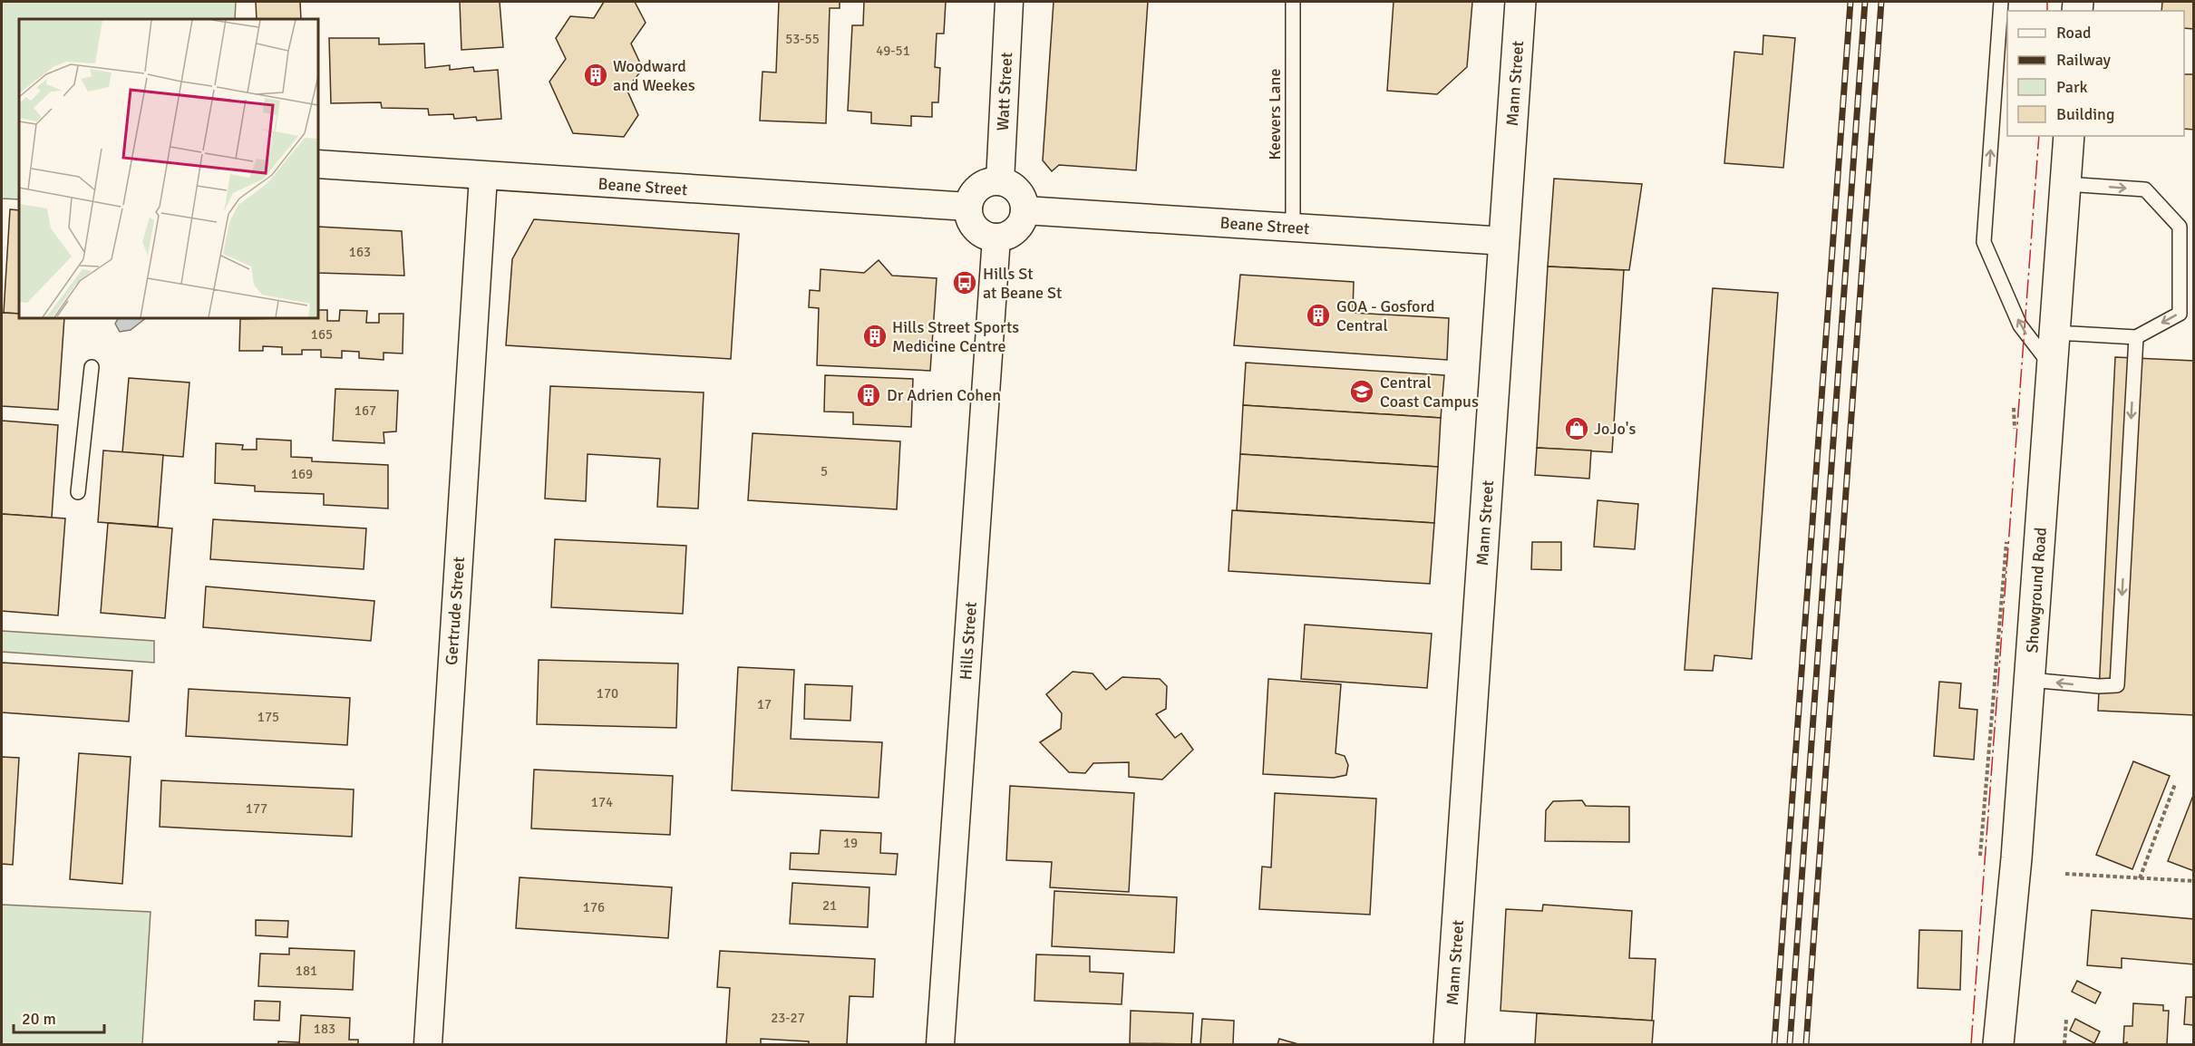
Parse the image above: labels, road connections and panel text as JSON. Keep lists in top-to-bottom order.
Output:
{
  "streets": {
    "main road": ["Mann Street", "Showground Road"],
    "street": [
      "Watt Street",
      "Beane Street",
      "Gertrude Street",
      "Hills Street"
    ],
    "lane": ["Keevers Lane"]
  },
  "crossings": [
    ["Mann Street", "Beane Street"],
    ["Watt Street", "Beane Street"],
    ["Watt Street", "Hills Street"],
    ["Keevers Lane", "Beane Street"],
    ["Beane Street", "Gertrude Street"],
    ["Beane Street", "Hills Street"]
  ],
  "places": {
    "building": [
      "Woodward and Weekes",
      "GOA - Gosford Central",
      "Hills Street Sports Medicine Centre",
      "Dr Adrien Cohen"
    ],
    "bus stop": ["Hills St at Beane St"],
    "school or university": ["Central Coast Campus"],
    "shop": ["JoJo's"]
  },
  "house_numbers": [
    "53-55",
    "49-51",
    "163",
    "165",
    "167",
    "5",
    "169",
    "170",
    "17",
    "175",
    "174",
    "177",
    "19",
    "21",
    "176",
    "181",
    "23-27",
    "183"
  ],
  "legend": [
    "Road",
    "Railway",
    "Park",
    "Building"
  ],
  "scale_bar": "20 m"
}
